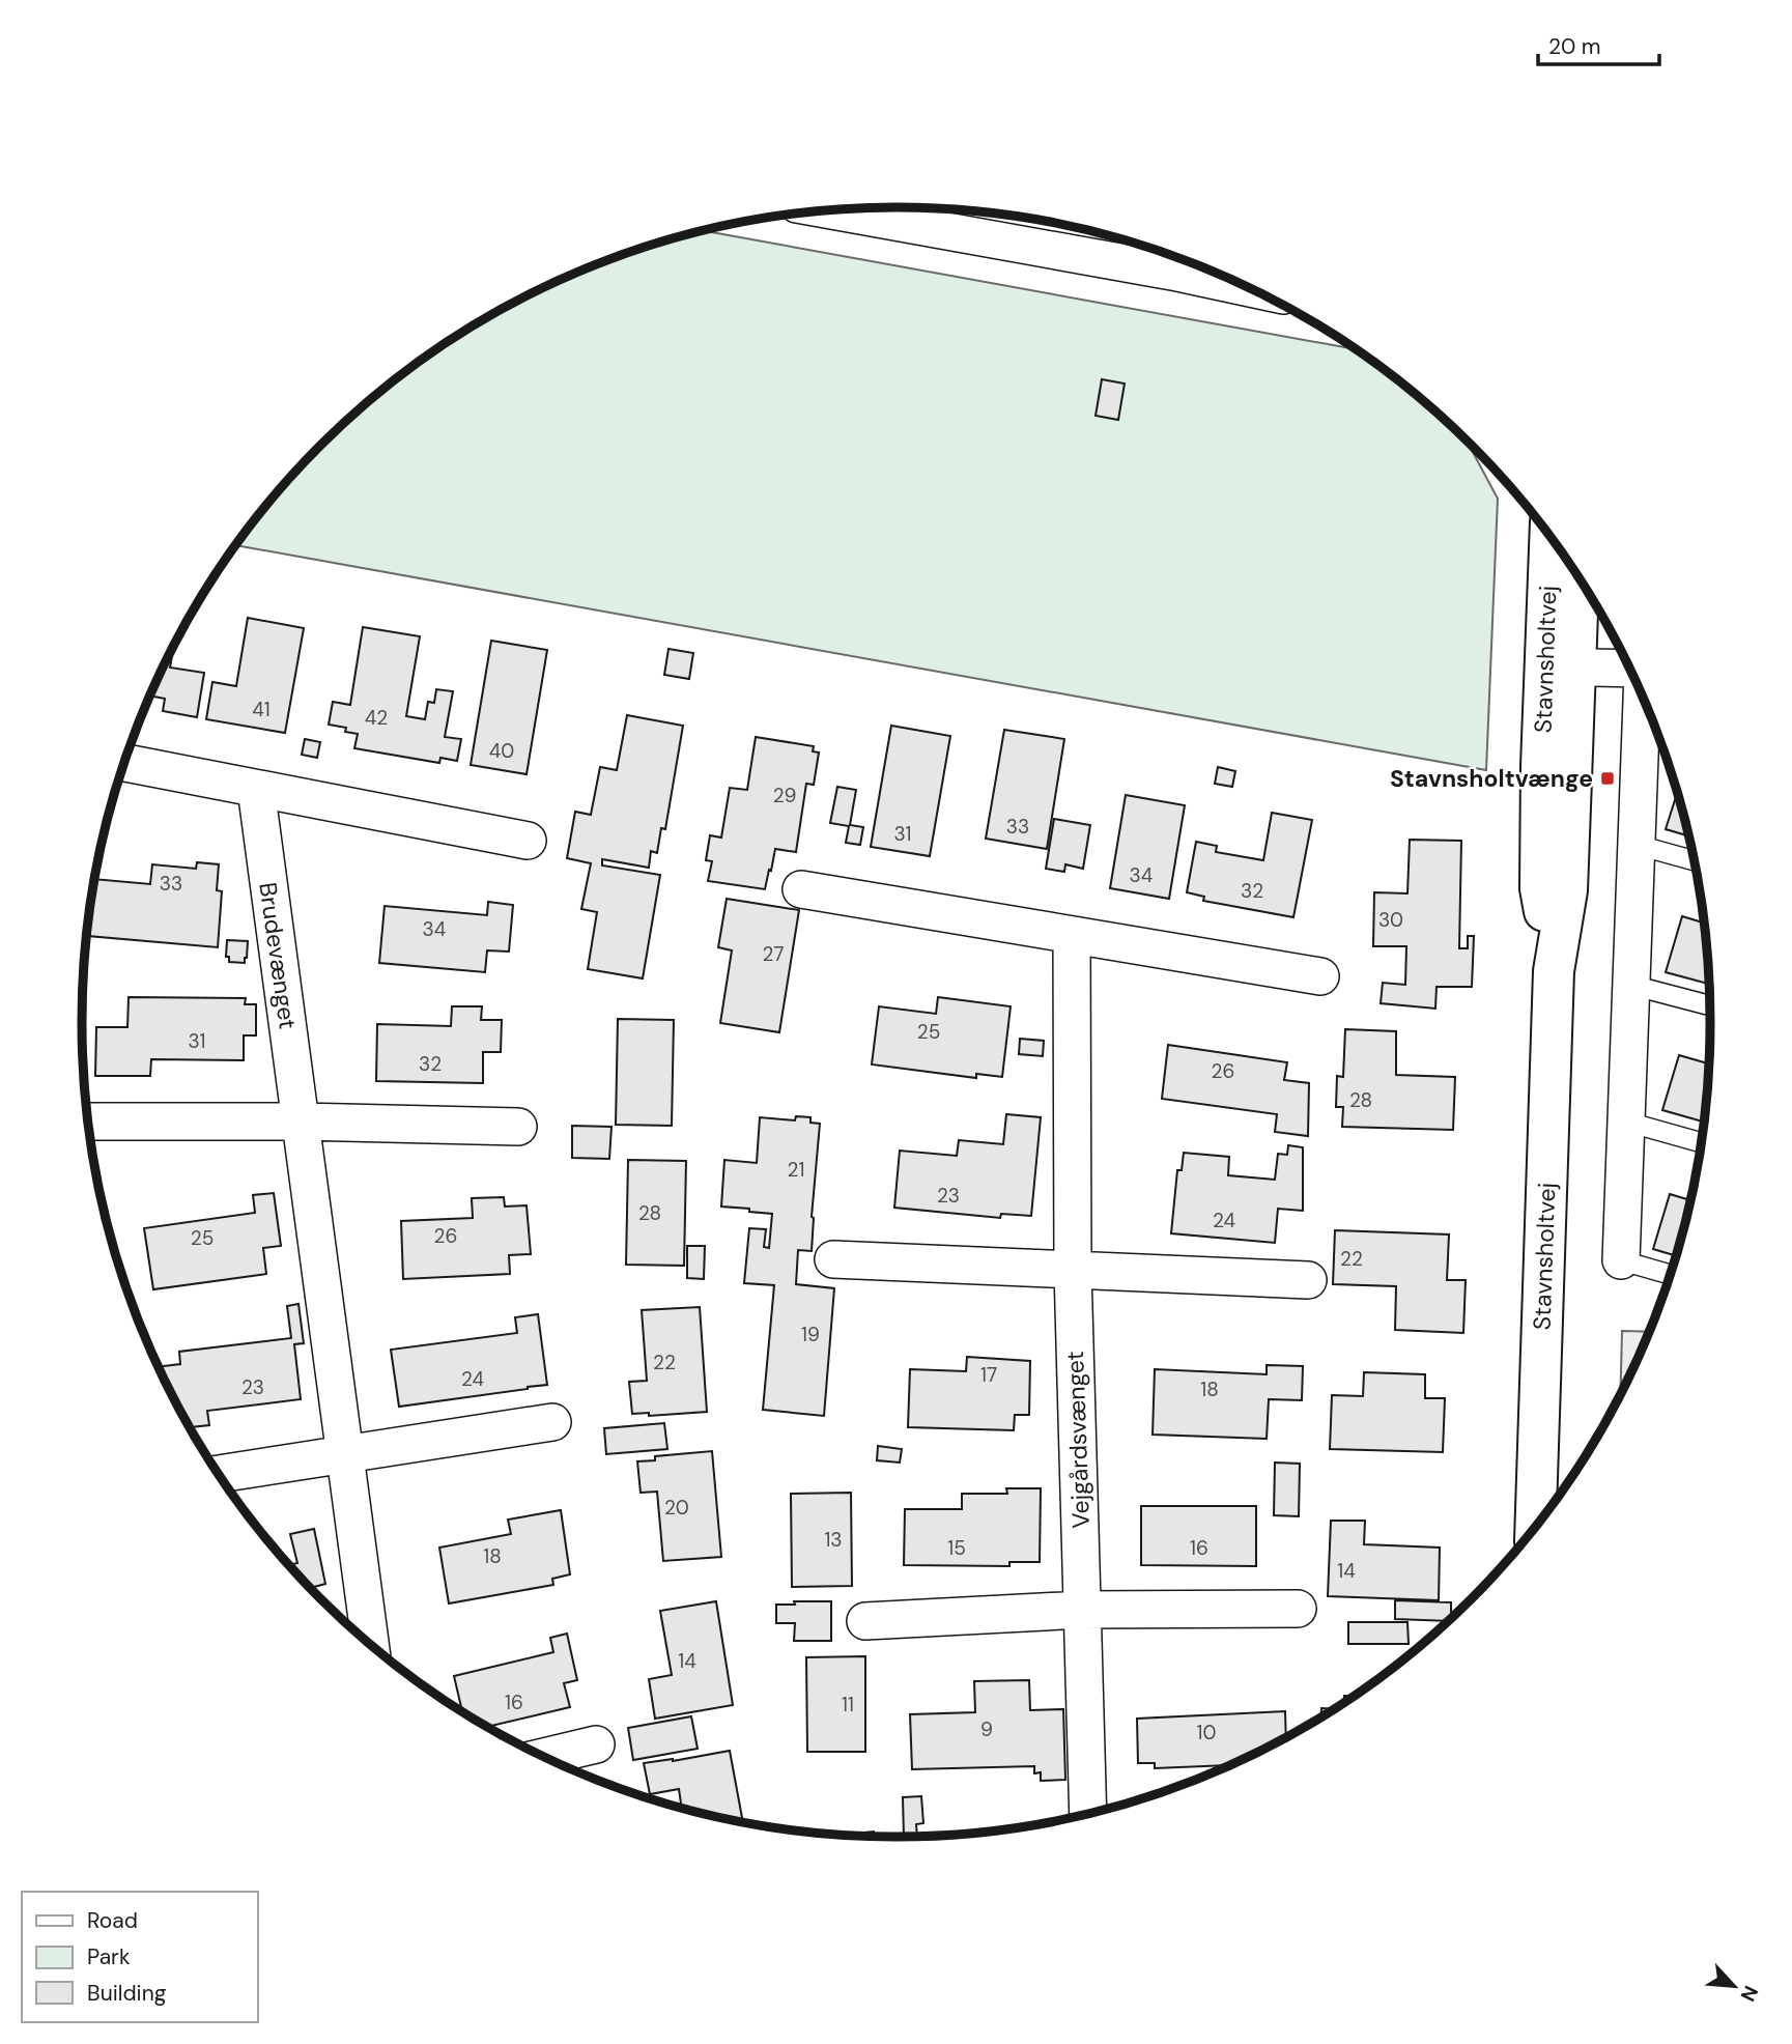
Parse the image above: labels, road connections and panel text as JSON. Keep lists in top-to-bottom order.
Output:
{
  "streets": {
    "street": ["Stavnsholtvej", "Brudevænget", "Vejgårdsvænget"]
  },
  "places": {
    "transit": ["Stavnsholtvænge"]
  },
  "house_numbers": [
    "41",
    "42",
    "40",
    "29",
    "33",
    "31",
    "34",
    "33",
    "32",
    "30",
    "34",
    "27",
    "25",
    "31",
    "32",
    "26",
    "28",
    "21",
    "23",
    "28",
    "24",
    "26",
    "25",
    "22",
    "19",
    "22",
    "17",
    "24",
    "23",
    "18",
    "20",
    "13",
    "15",
    "16",
    "18",
    "14",
    "14",
    "16",
    "11",
    "9",
    "10"
  ],
  "legend": ["Road", "Park", "Building"],
  "scale_bar": "20 m",
  "north": "bottom right"
}
